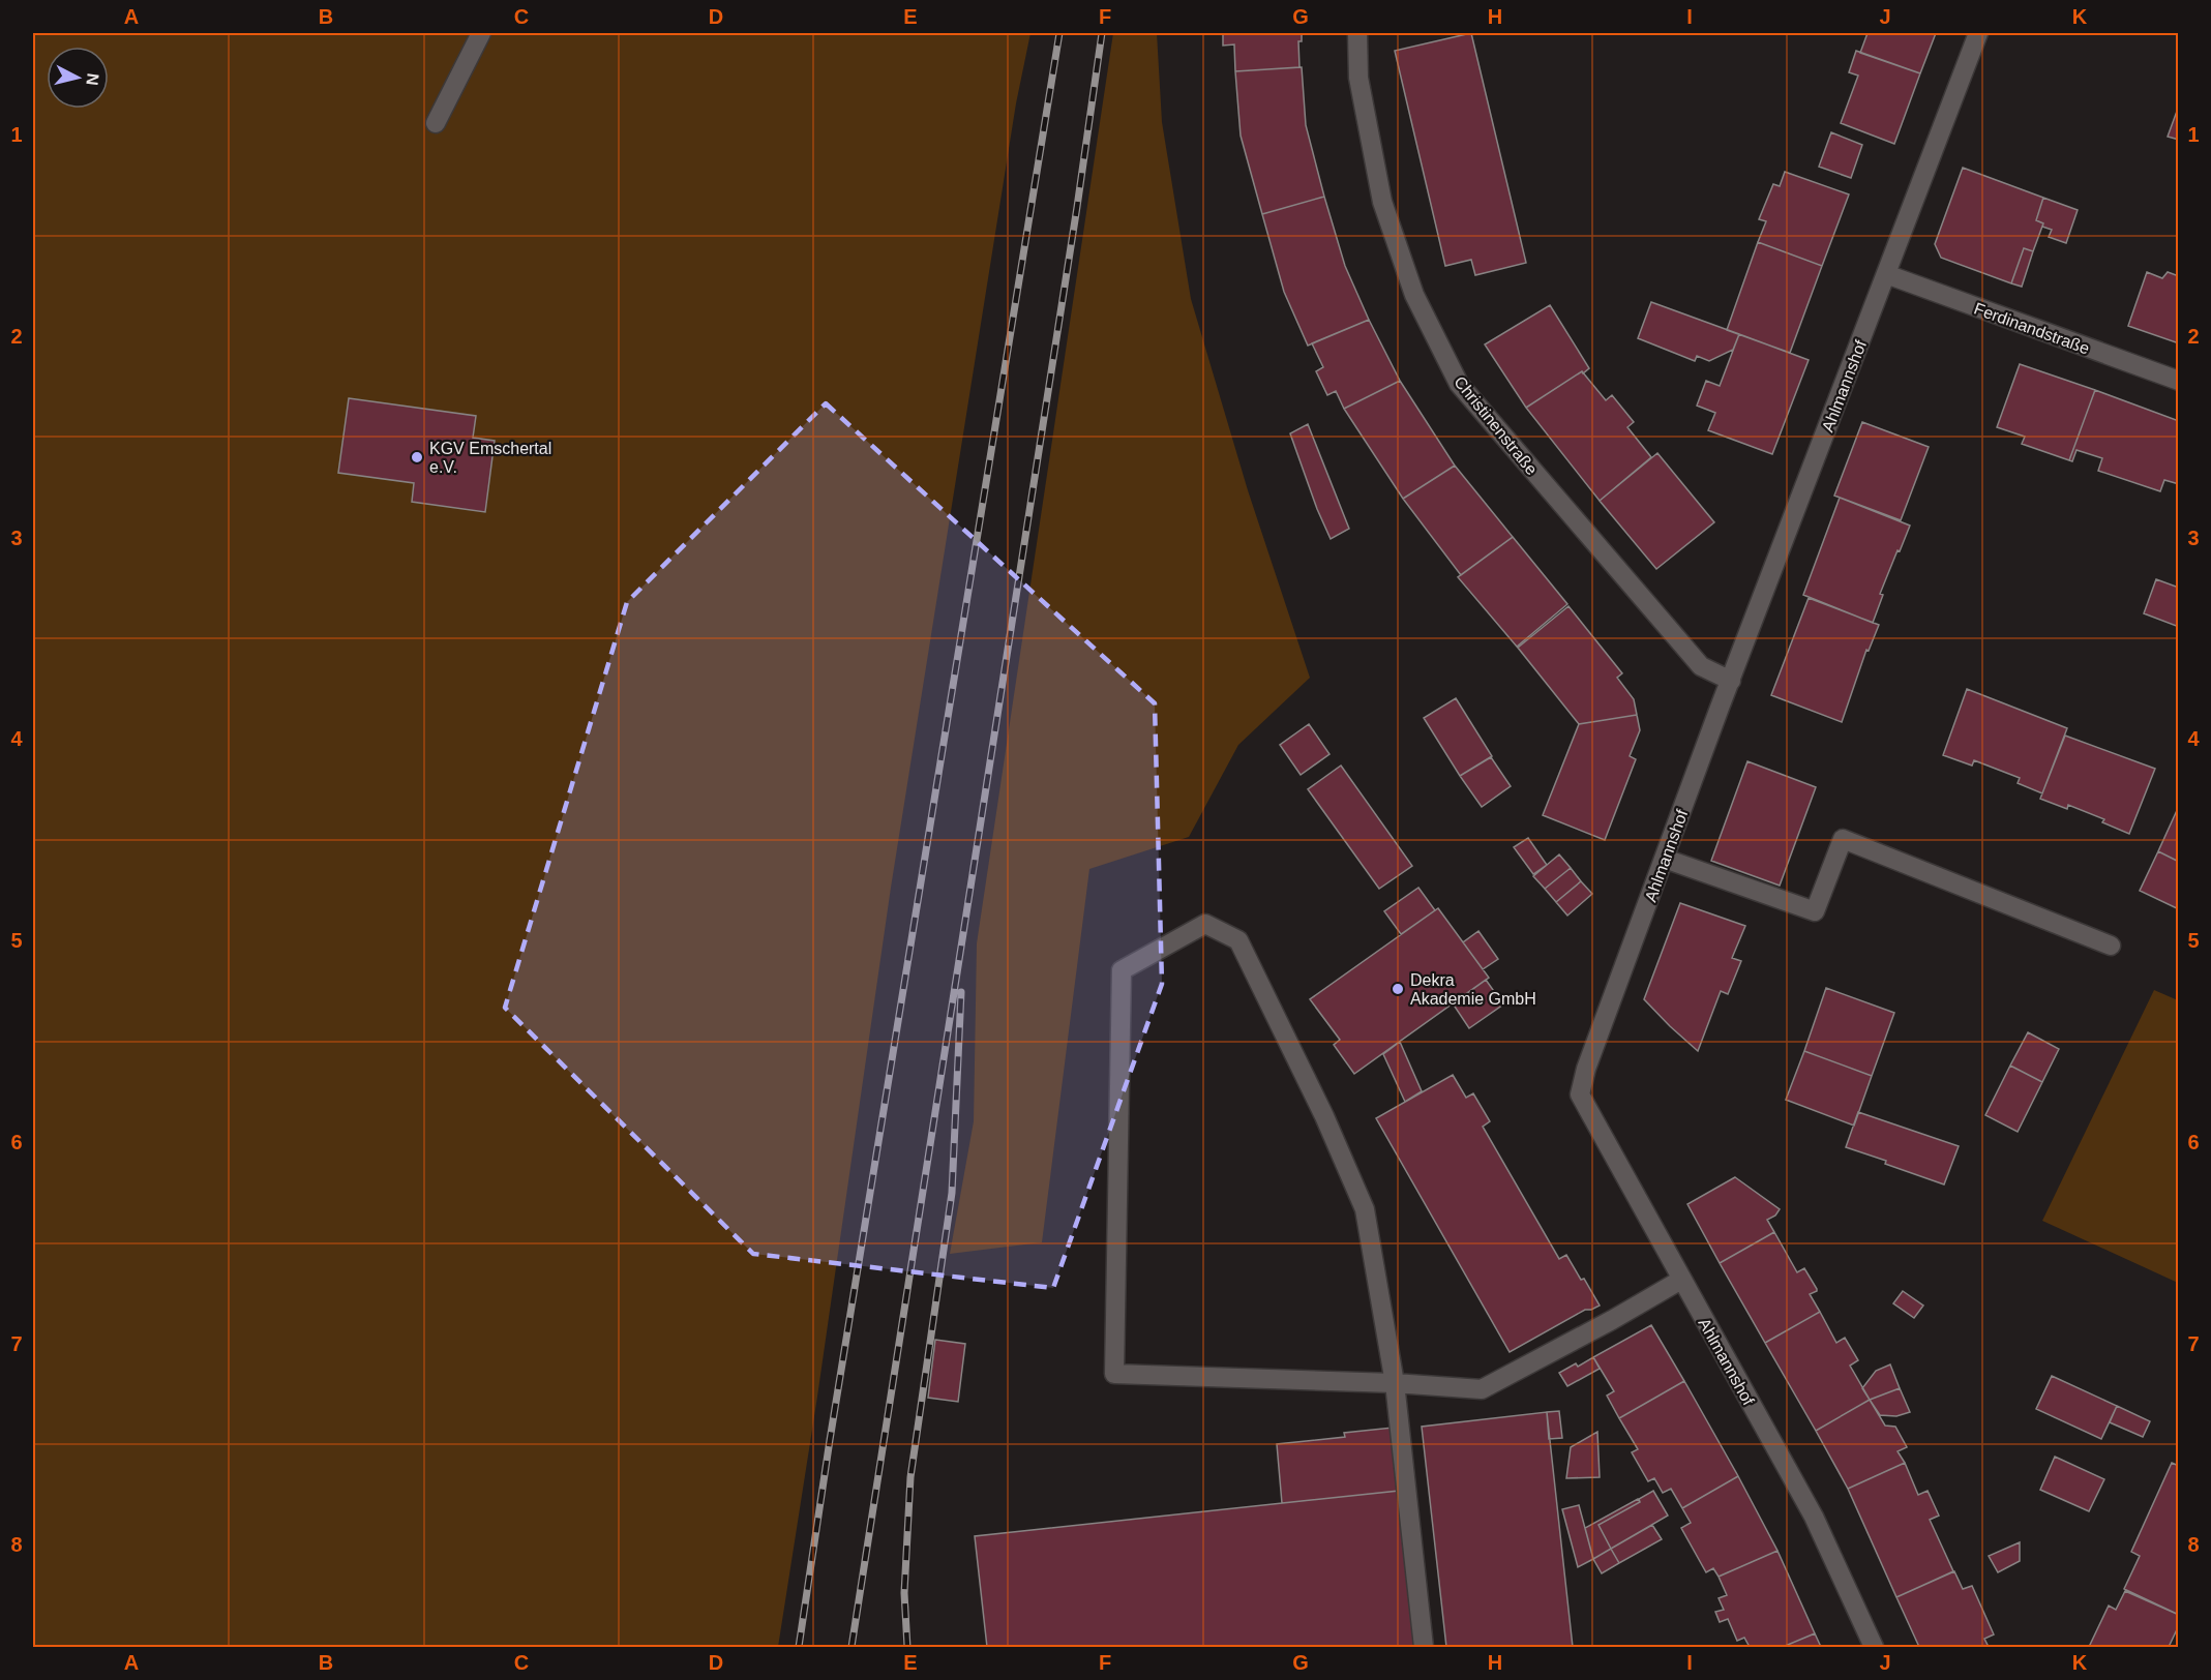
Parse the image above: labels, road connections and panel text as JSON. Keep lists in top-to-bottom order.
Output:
{
  "streets": {
    "street": ["Ferdinandstraße", "Ahlmannshof", "Christinenstraße"]
  },
  "crossings": [
    ["Ferdinandstraße", "Ahlmannshof"],
    ["Ahlmannshof", "Christinenstraße"]
  ],
  "places": ["KGV Emschertal e.V.", "Dekra Akademie GmbH"],
  "north": "right",
  "grid": {
    "columns": [
      "A",
      "B",
      "C",
      "D",
      "E",
      "F",
      "G",
      "H",
      "I",
      "J",
      "K"
    ],
    "rows": [
      "1",
      "2",
      "3",
      "4",
      "5",
      "6",
      "7",
      "8"
    ]
  }
}
